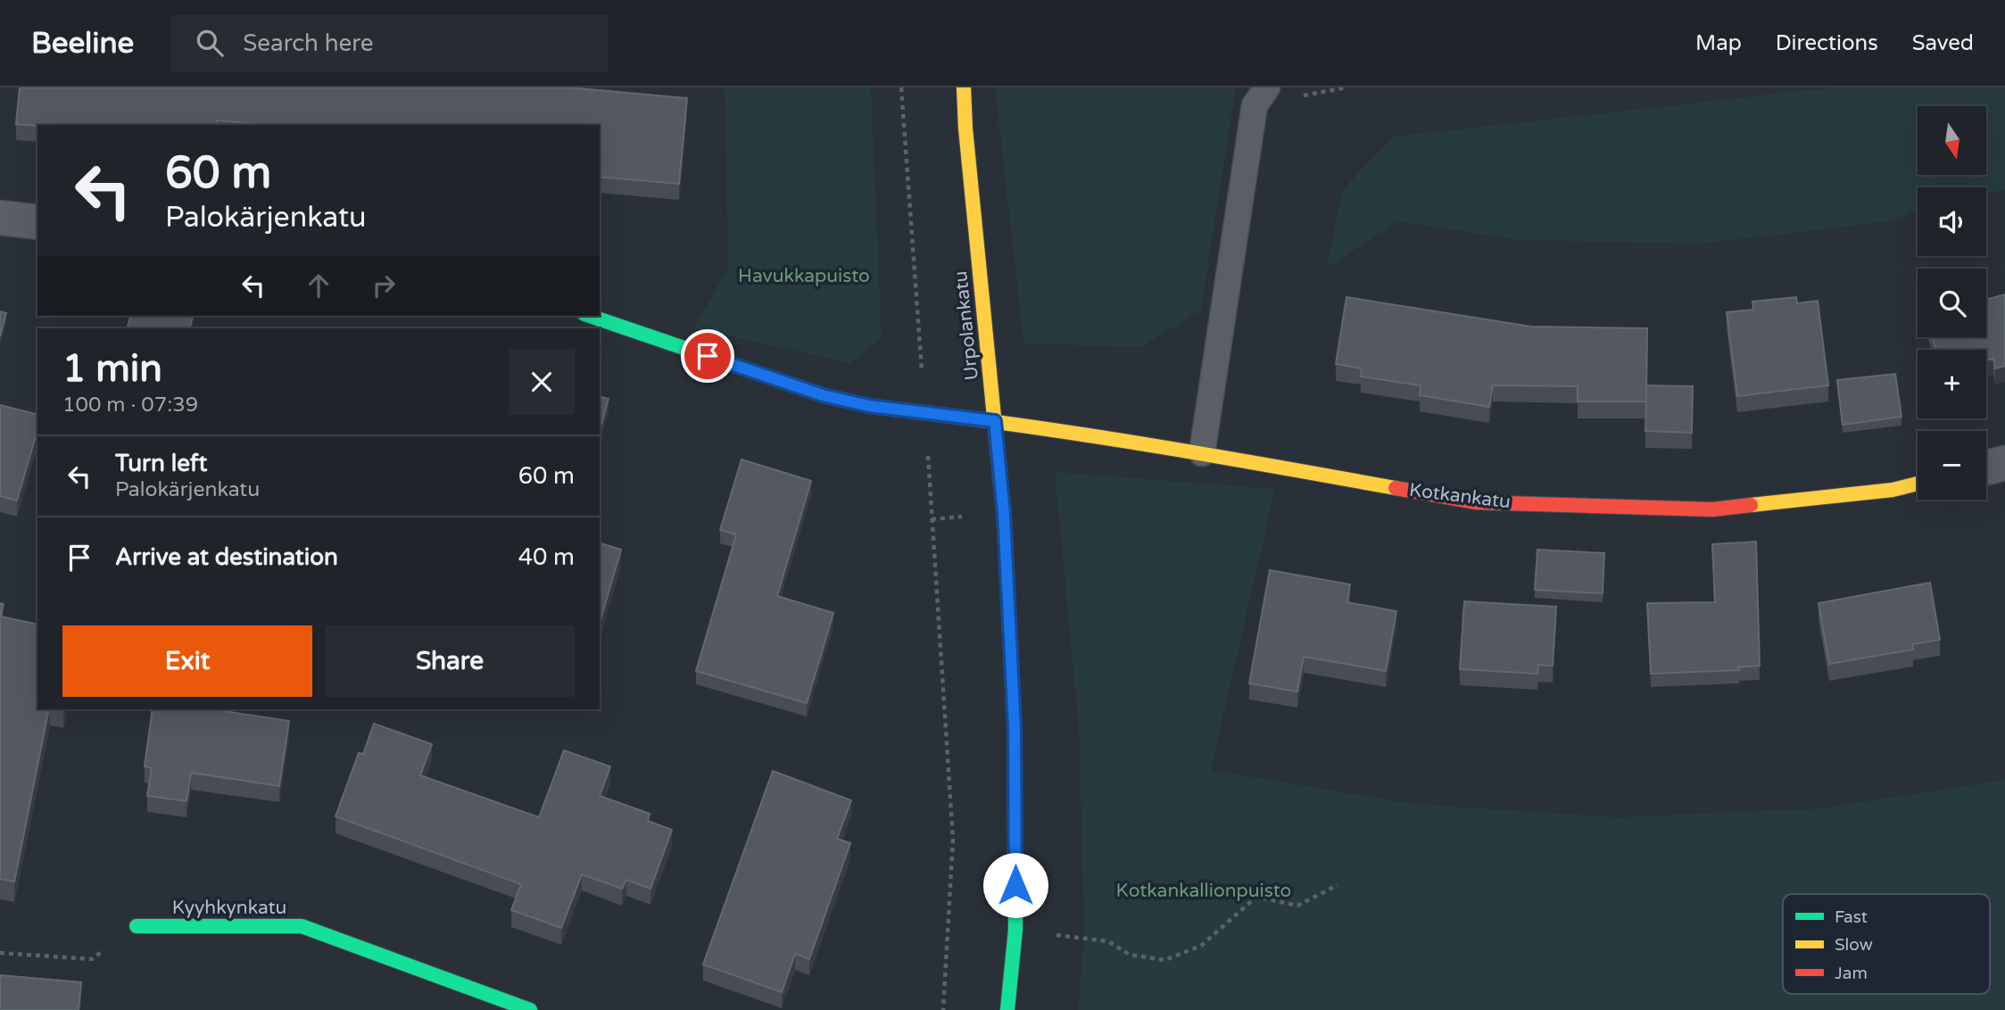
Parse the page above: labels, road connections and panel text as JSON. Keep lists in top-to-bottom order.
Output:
{
  "streets": {
    "street": ["Urpolankatu", "Kotkankatu", "Kyyhkynkatu"]
  },
  "crossings": [
    ["Urpolankatu", "Kotkankatu"]
  ],
  "parks": ["Havukkapuisto", "Kotkankallionpuisto"],
  "legend": ["Fast", "Slow", "Jam"],
  "north": "bottom",
  "page": {
    "header": "Beeline",
    "search": "Search here",
    "nav": ["Map", "Directions", "Saved"],
    "map_buttons": ["+", "−"],
    "turn": ["60 m", "Palokärjenkatu"],
    "heading": ["1 min", "100 m · 07:39"],
    "list": [
      {
        "name": "Turn left",
        "note": "Palokärjenkatu",
        "value": "60 m"
      },
      {
        "name": "Arrive at destination",
        "value": "40 m"
      }
    ],
    "buttons": ["Exit", "Share"]
  }
}
